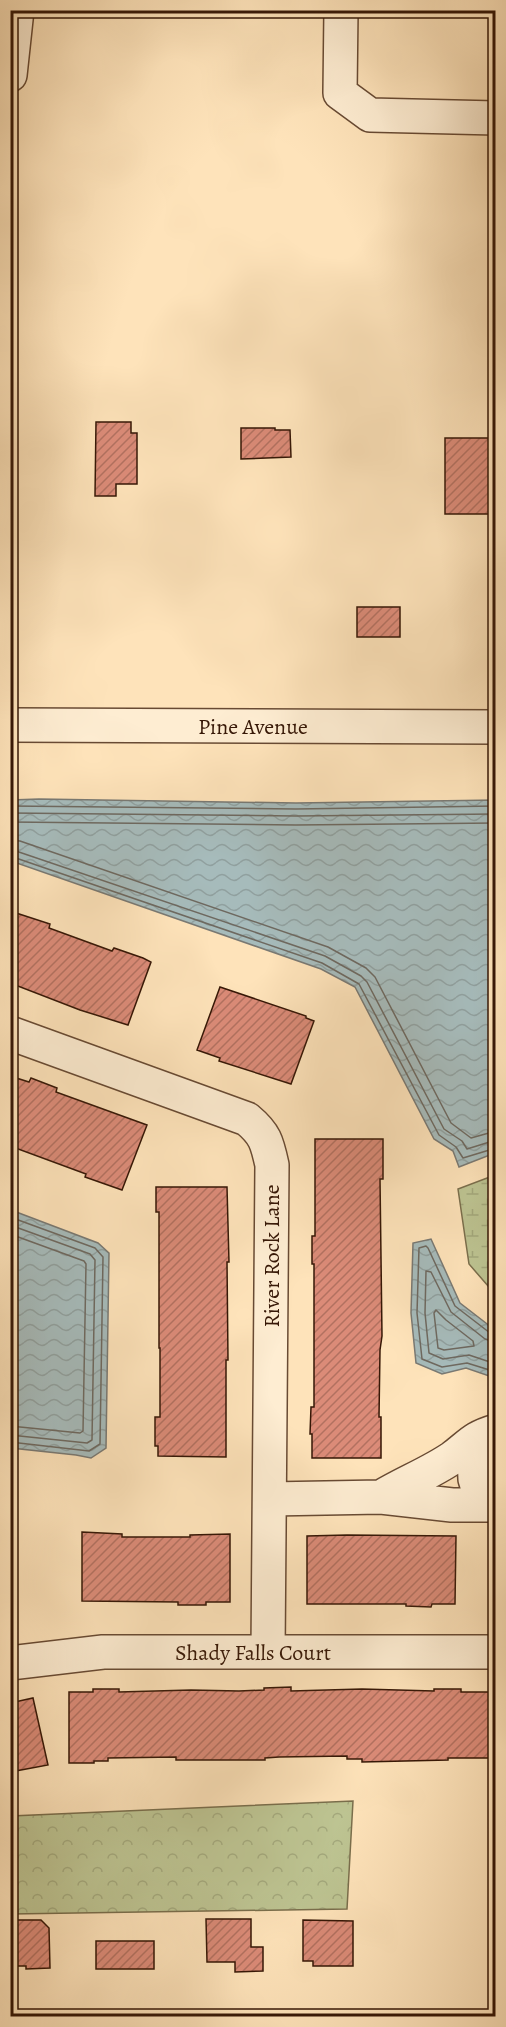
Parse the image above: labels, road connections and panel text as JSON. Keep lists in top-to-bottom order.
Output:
{
  "streets": {
    "street": ["Pine Avenue", "River Rock Lane", "Shady Falls Court"]
  },
  "crossings": [
    ["River Rock Lane", "Shady Falls Court"]
  ]
}
